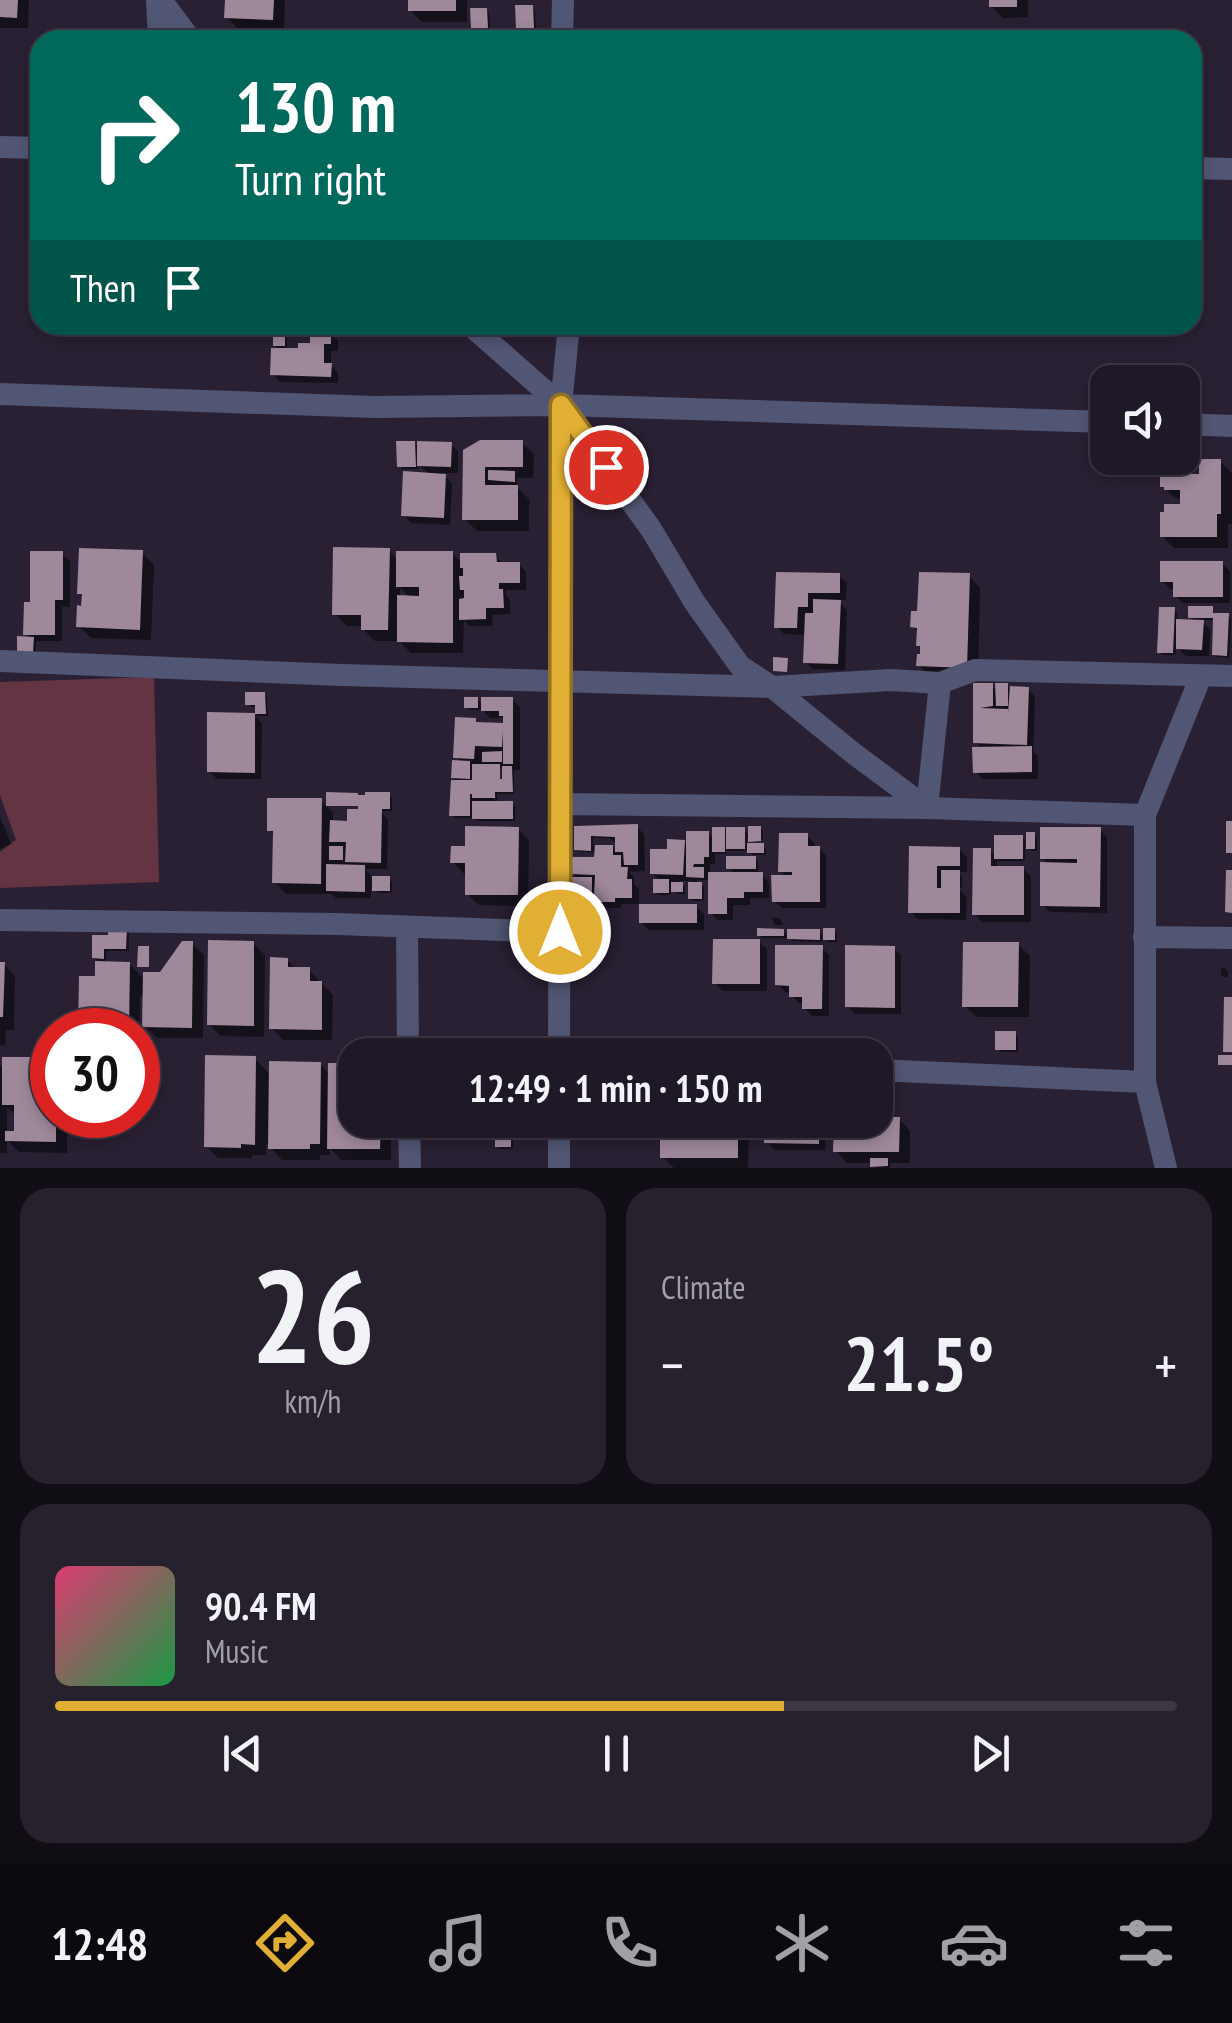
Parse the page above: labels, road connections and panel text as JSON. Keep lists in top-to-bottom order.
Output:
{
  "page": {
    "turn": ["130 m", "Turn right"],
    "then": "Then",
    "limit": "30",
    "trip": "12:49 · 1 min · 150 m",
    "tile": [
      ["26", "km/h"],
      "Climate"
    ],
    "heat": ["−", "21.5°", "+"],
    "song": ["90.4 FM", "Music"],
    "tabs": "12:48"
  }
}
